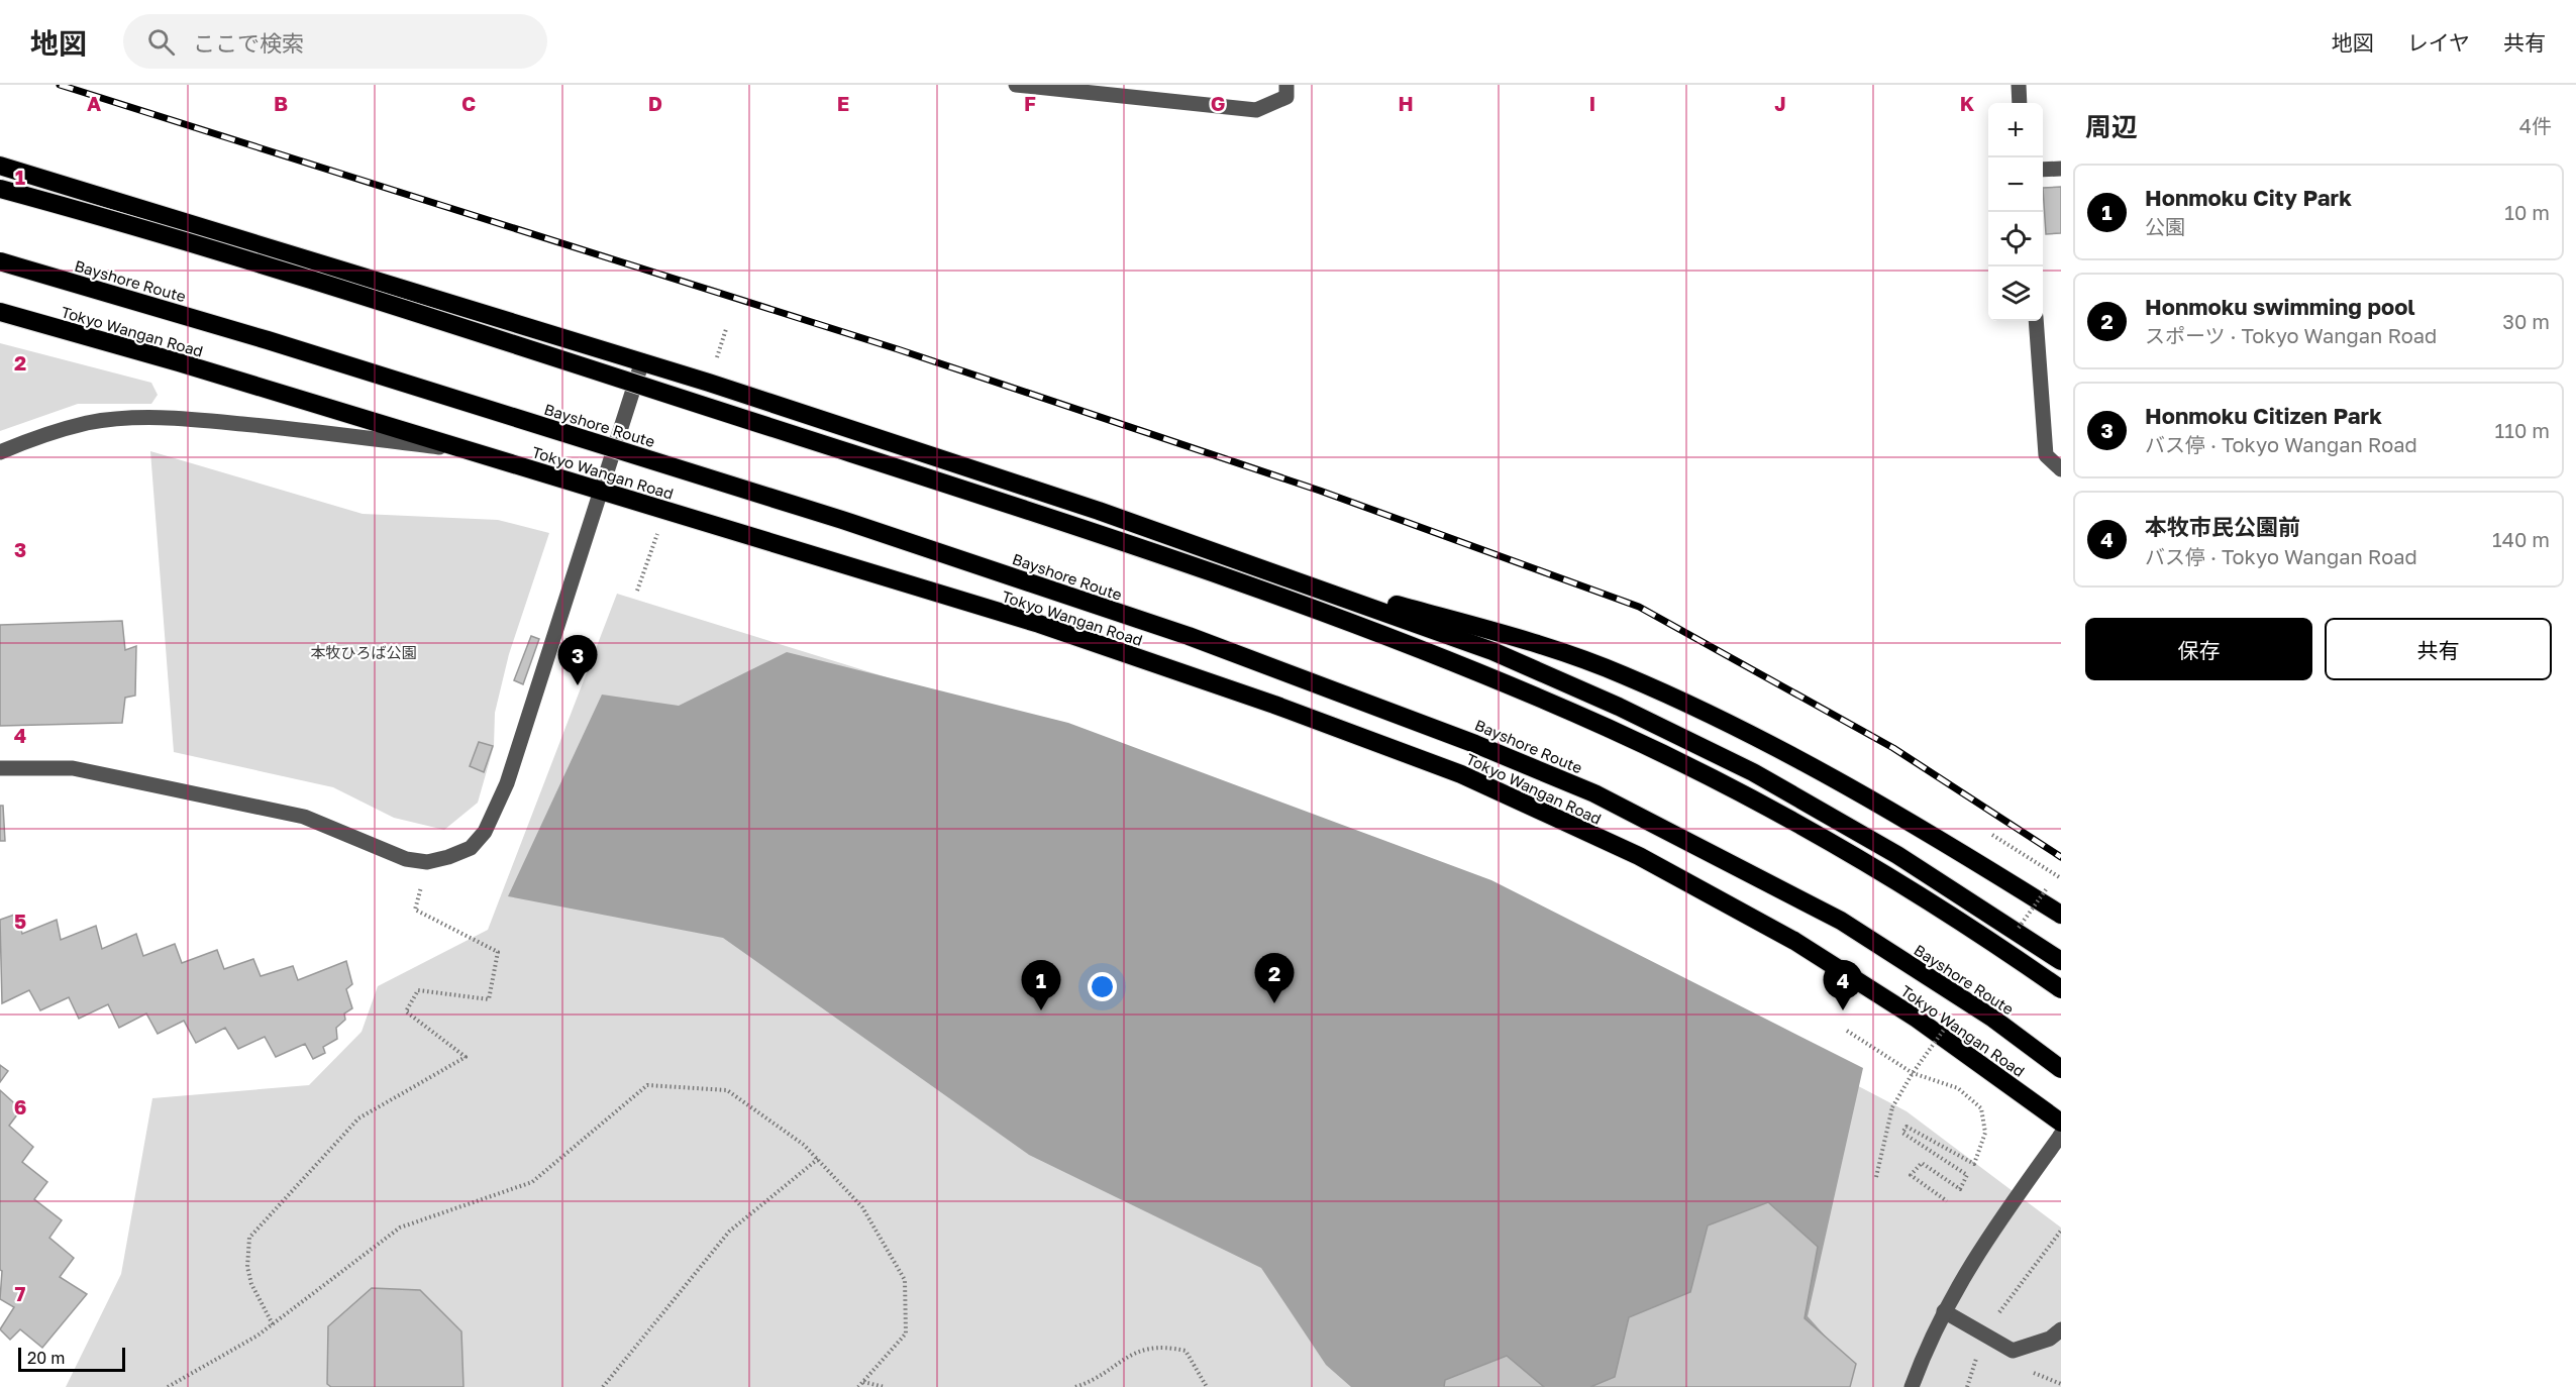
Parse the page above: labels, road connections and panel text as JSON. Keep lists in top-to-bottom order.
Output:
{
  "streets": {
    "highway": ["Bayshore Route", "Tokyo Wangan Road"]
  },
  "parks": ["本牧ひろば公園"],
  "scale_bar": "20 m",
  "page": {
    "header": "地図",
    "search": "ここで検索",
    "nav": ["地図", "レイヤ", "共有"],
    "heading": ["周辺", "4件"],
    "map_buttons": ["+", "−"],
    "list": [
      {
        "mark": "1",
        "name": "Honmoku City Park",
        "note": "公園",
        "value": "10 m"
      },
      {
        "mark": "2",
        "name": "Honmoku swimming pool",
        "note": "スポーツ · Tokyo Wangan Road",
        "value": "30 m"
      },
      {
        "mark": "3",
        "name": "Honmoku Citizen Park",
        "note": "バス停 · Tokyo Wangan Road",
        "value": "110 m"
      },
      {
        "mark": "4",
        "name": "本牧市民公園前",
        "note": "バス停 · Tokyo Wangan Road",
        "value": "140 m"
      }
    ],
    "buttons": ["保存", "共有"],
    "pins": [
      "3",
      "2",
      "1",
      "4"
    ],
    "scale": "20 m"
  },
  "grid": {
    "columns": [
      "A",
      "B",
      "C",
      "D",
      "E",
      "F",
      "G",
      "H",
      "I",
      "J",
      "K"
    ],
    "rows": [
      "1",
      "2",
      "3",
      "4",
      "5",
      "6",
      "7"
    ]
  }
}
